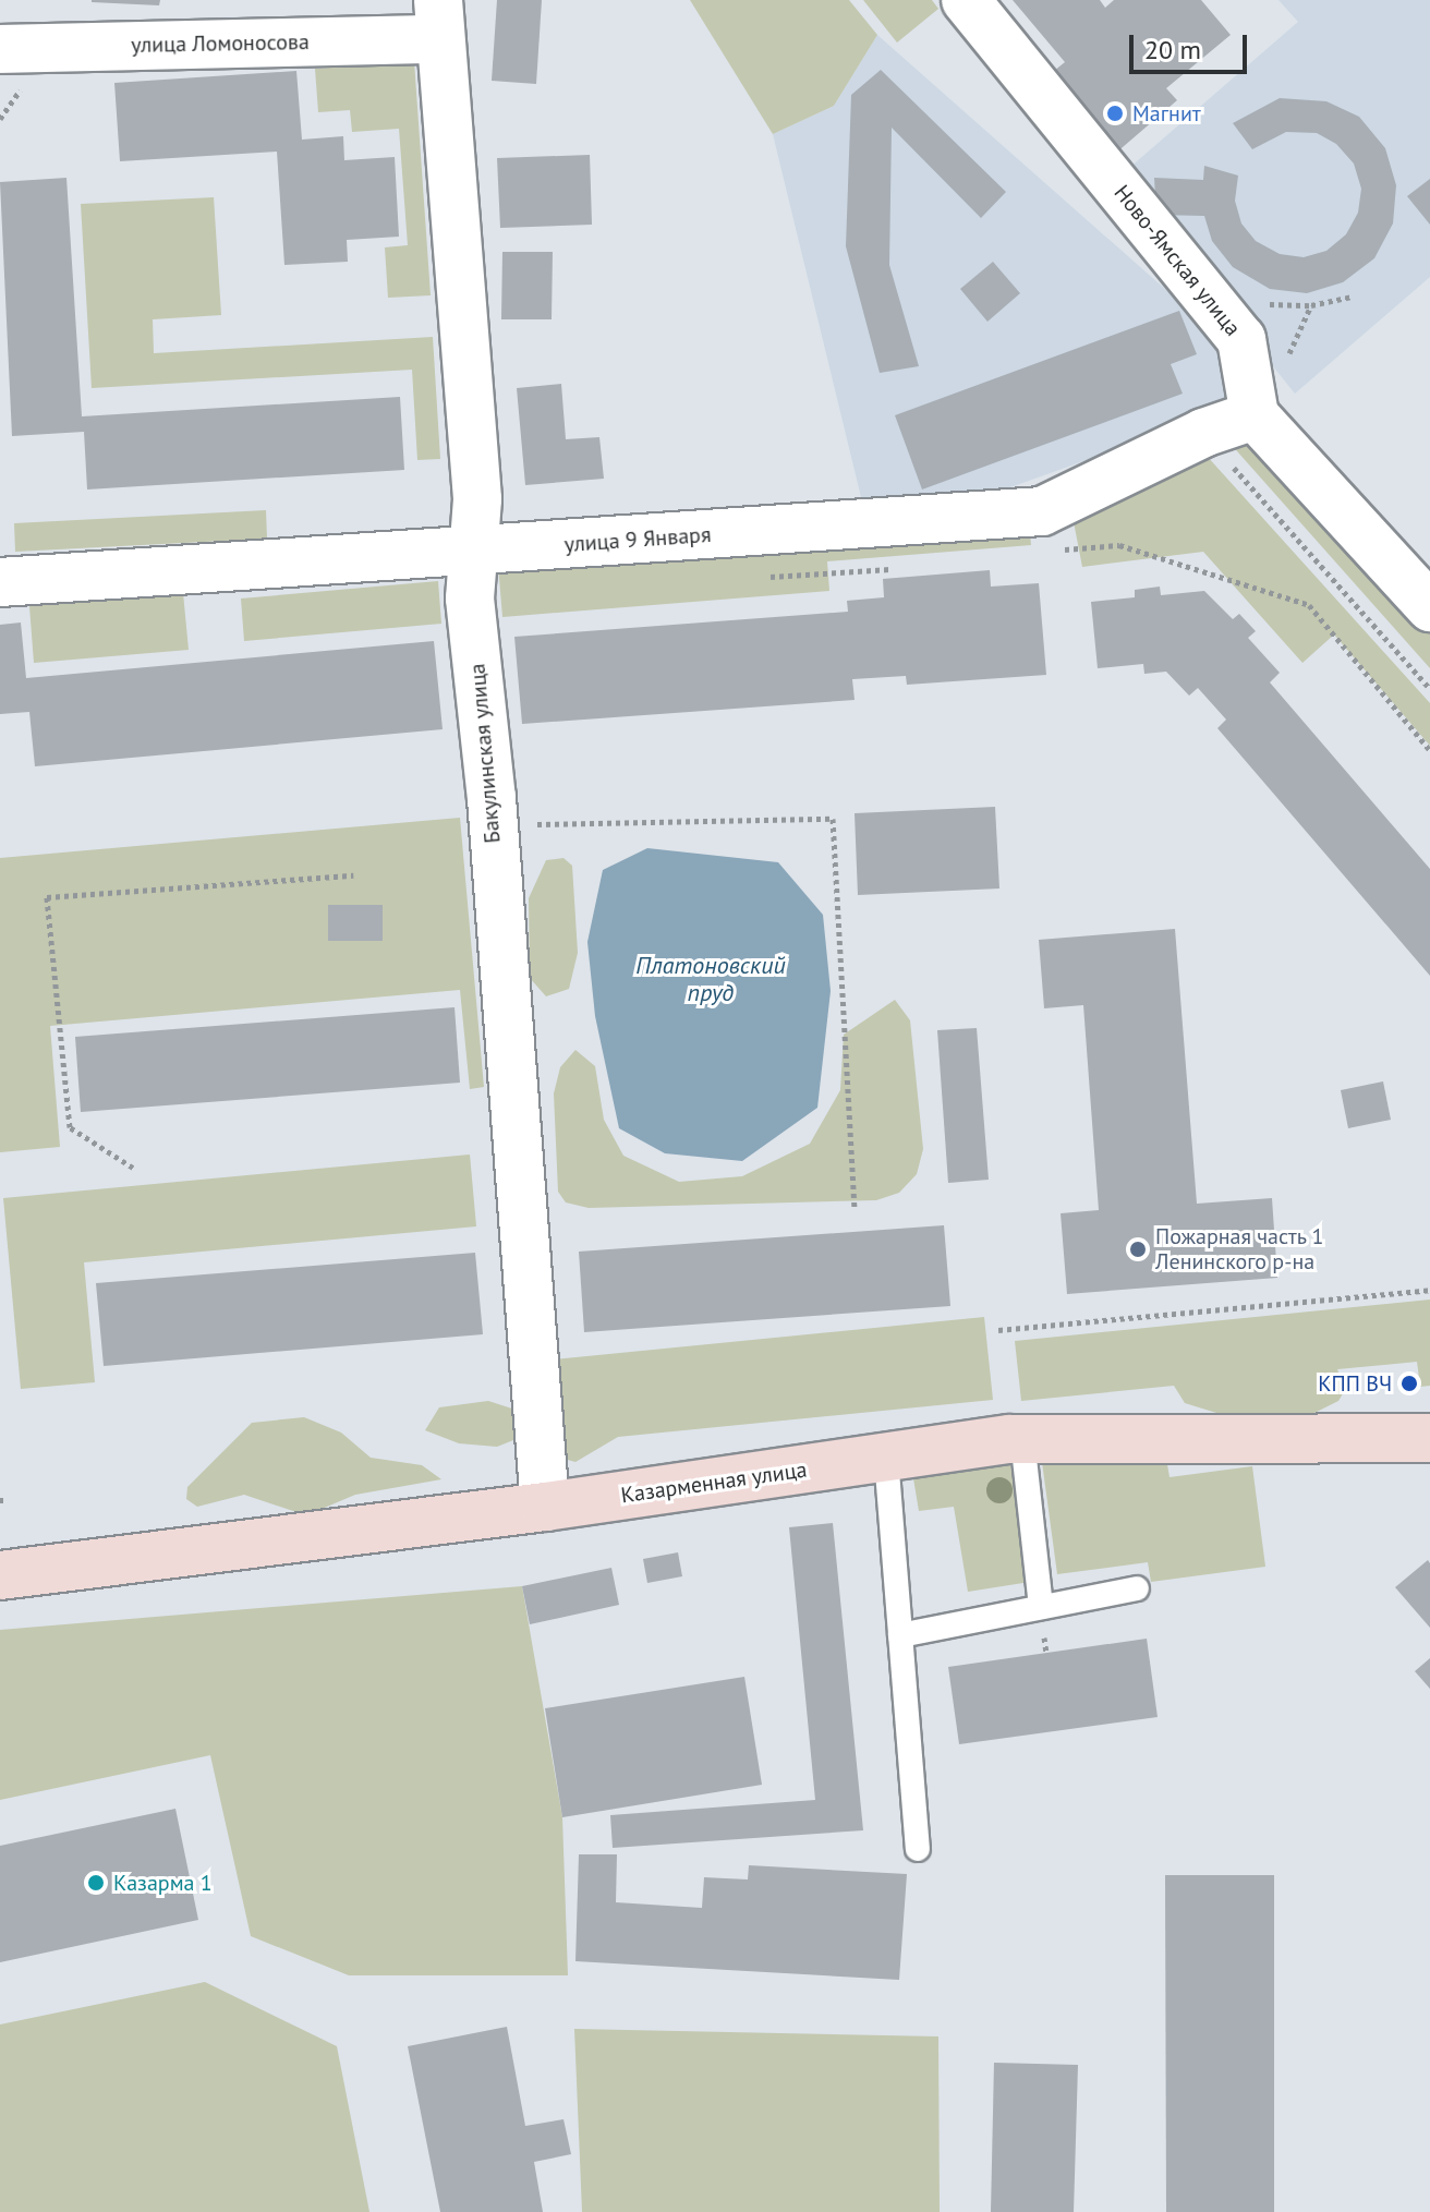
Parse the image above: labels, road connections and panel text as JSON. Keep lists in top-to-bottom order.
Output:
{
  "streets": {
    "street": [
      "улица Ломоносова",
      "Ново-Ямская улица",
      "улица 9 Января",
      "Бакулинская улица",
      "Казарменная улица"
    ]
  },
  "crossings": [
    ["улица Ломоносова", "Бакулинская улица"],
    ["Ново-Ямская улица", "улица 9 Января"],
    ["улица 9 Января", "Бакулинская улица"],
    ["Бакулинская улица", "Казарменная улица"]
  ],
  "water": ["Платоновский пруд"],
  "places": [
    "Магнит",
    "Пожарная часть 1 Ленинского р-на",
    "КПП ВЧ",
    "Казарма 1"
  ],
  "scale_bar": "20 m"
}
